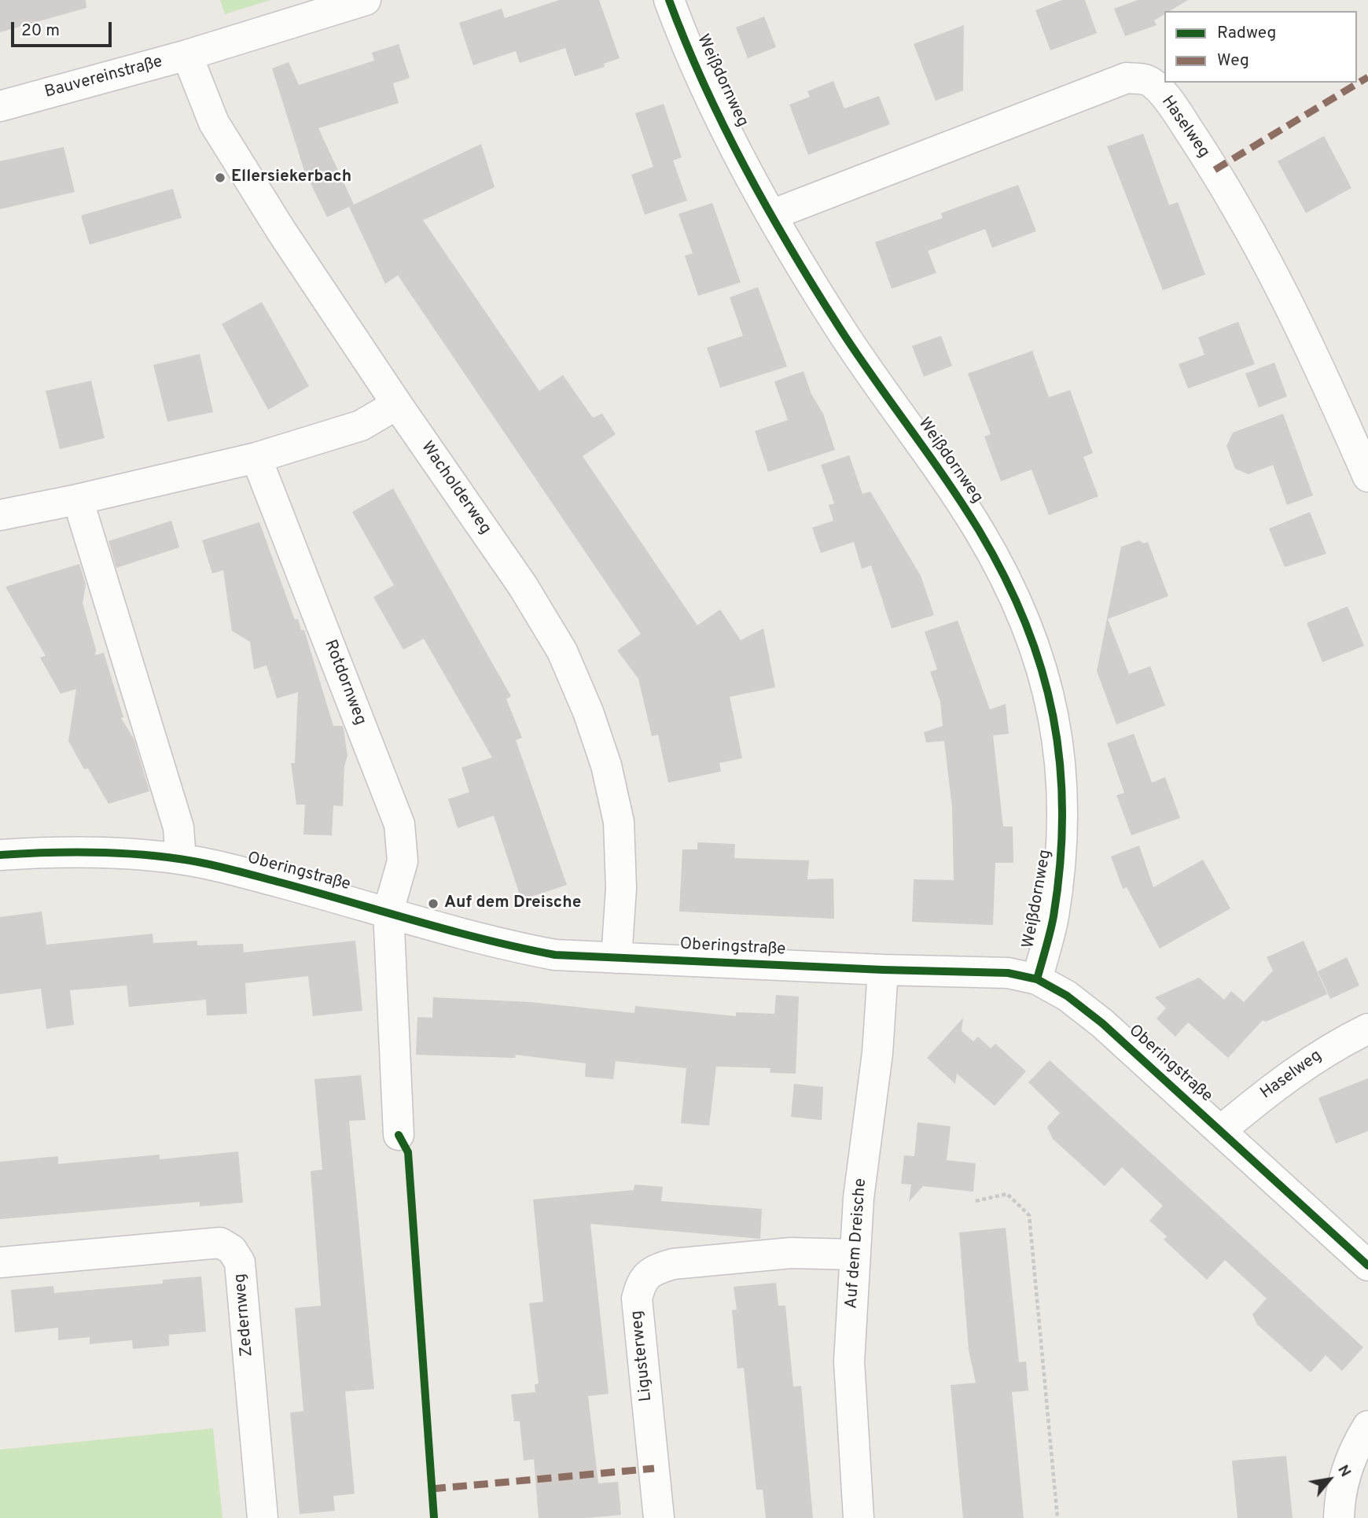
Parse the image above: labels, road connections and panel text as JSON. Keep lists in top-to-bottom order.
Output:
{
  "streets": {
    "street": [
      "Bauvereinstraße",
      "Weißdornweg",
      "Haselweg",
      "Wacholderweg",
      "Rotdornweg",
      "Oberingstraße",
      "Auf dem Dreische",
      "Zedernweg",
      "Ligusterweg"
    ]
  },
  "crossings": [
    ["Bauvereinstraße", "Wacholderweg"],
    ["Weißdornweg", "Haselweg"],
    ["Weißdornweg", "Oberingstraße"],
    ["Haselweg", "Oberingstraße"],
    ["Wacholderweg", "Oberingstraße"],
    ["Rotdornweg", "Oberingstraße"],
    ["Oberingstraße", "Auf dem Dreische"],
    ["Auf dem Dreische", "Ligusterweg"]
  ],
  "places": ["Ellersiekerbach", "Auf dem Dreische"],
  "legend": ["Radweg", "Weg"],
  "scale_bar": "20 m",
  "north": "top right"
}
